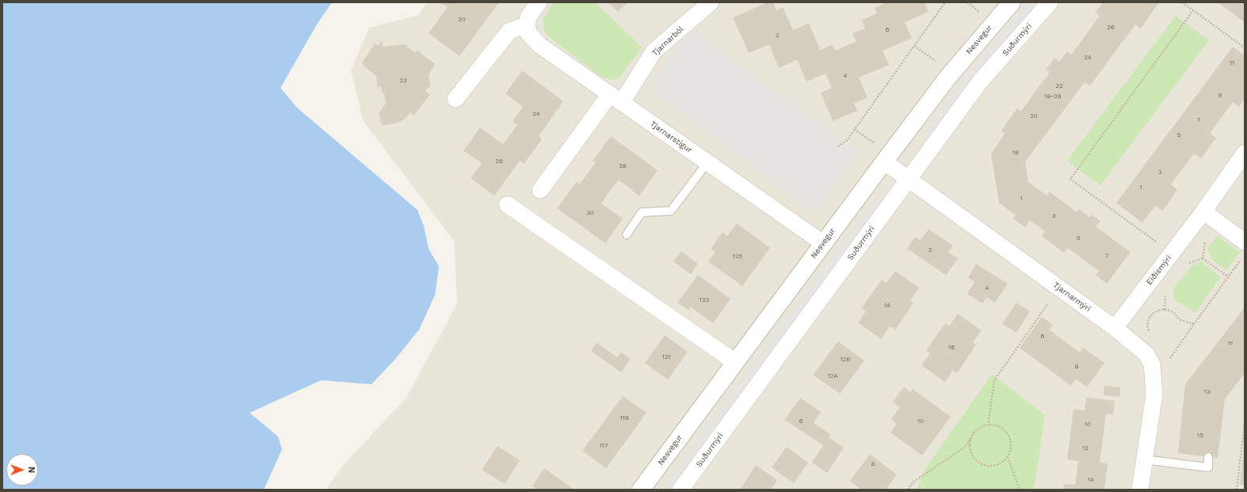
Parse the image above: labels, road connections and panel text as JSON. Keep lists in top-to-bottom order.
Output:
{
  "streets": {
    "street": [
      "Nesvegur",
      "Suðurmýri",
      "Tjarnarból",
      "Tjarnarstígur",
      "Eiðismýri",
      "Tjarnarmýri"
    ]
  },
  "crossings": [
    ["Nesvegur", "Tjarnarstígur"],
    ["Nesvegur", "Tjarnarmýri"],
    ["Suðurmýri", "Tjarnarmýri"],
    ["Tjarnarból", "Tjarnarstígur"],
    ["Eiðismýri", "Tjarnarmýri"]
  ],
  "house_numbers": [
    "20",
    "26",
    "6",
    "2",
    "24",
    "11",
    "4",
    "22",
    "22",
    "9",
    "18-28",
    "24",
    "20",
    "7",
    "5",
    "18",
    "26",
    "28",
    "3",
    "1",
    "1",
    "30",
    "3",
    "5",
    "2",
    "7",
    "125",
    "4",
    "123",
    "14",
    "6",
    "11",
    "16",
    "121",
    "12B",
    "8",
    "12A",
    "13",
    "119",
    "6",
    "10",
    "10",
    "15",
    "117",
    "12",
    "8",
    "14"
  ],
  "north": "right"
}
